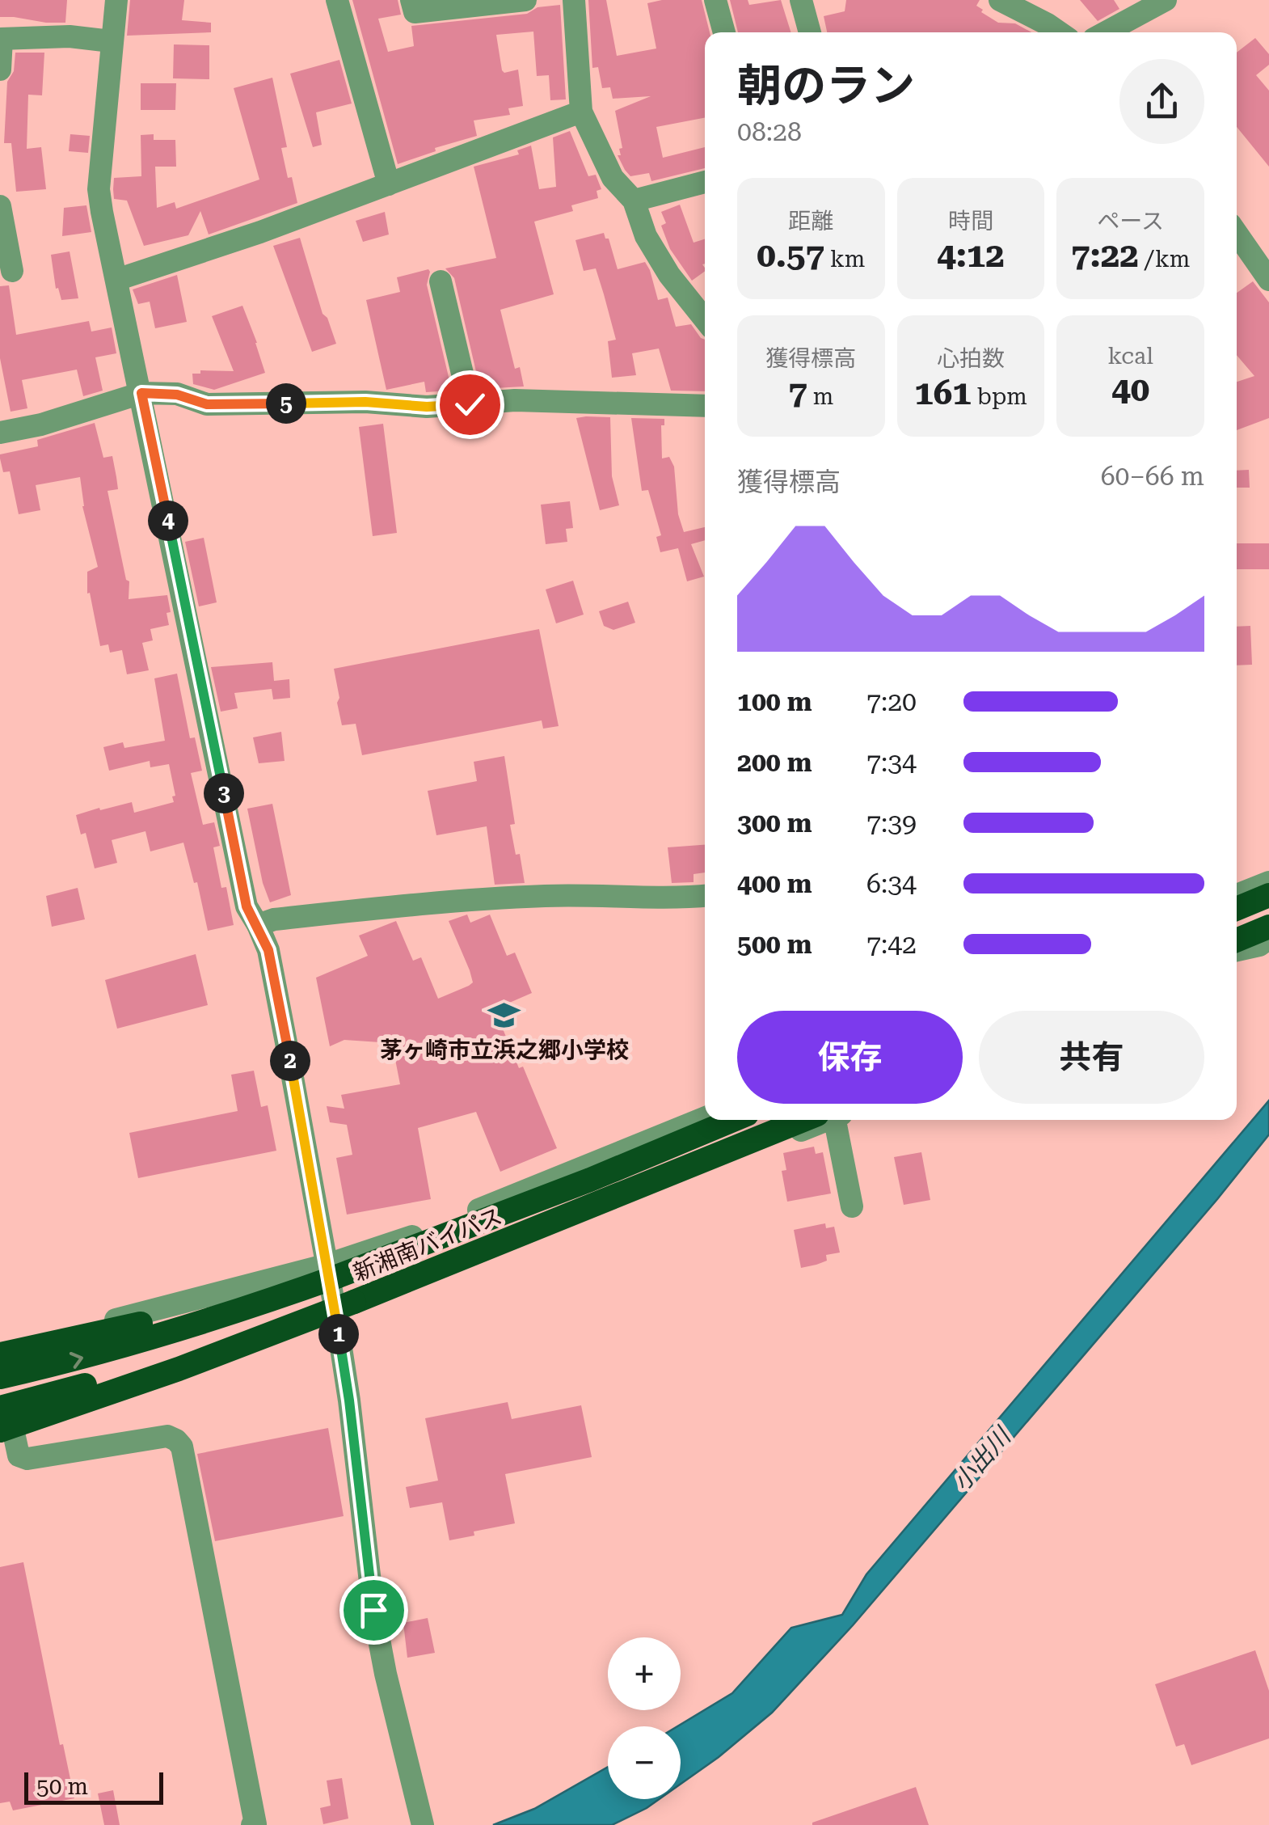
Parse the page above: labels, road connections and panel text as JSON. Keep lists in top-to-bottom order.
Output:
{
  "streets": {
    "highway": ["新湘南バイパス"]
  },
  "water": ["小出川"],
  "places": {
    "school or university": ["茅ヶ崎市立浜之郷小学校"]
  },
  "scale_bar": "50 m",
  "page": {
    "heading": ["朝のラン", "08:28"],
    "stats": [
      ["距離", "0.57 km"],
      ["時間", "4:12"],
      ["ペース", "7:22 /km"],
      ["獲得標高", "7 m"],
      ["心拍数", "161 bpm"],
      ["kcal", "40"]
    ],
    "pins": [
      "5",
      "4",
      "3",
      "2",
      "1"
    ],
    "chart": ["獲得標高", "60–66 m"],
    "list": [
      {
        "name": "100 m",
        "note": "7:20"
      },
      {
        "name": "200 m",
        "note": "7:34"
      },
      {
        "name": "300 m",
        "note": "7:39"
      },
      {
        "name": "400 m",
        "note": "6:34"
      },
      {
        "name": "500 m",
        "note": "7:42"
      }
    ],
    "buttons": ["保存", "共有"],
    "map_buttons": ["+", "−"],
    "scale": "50 m"
  }
}
